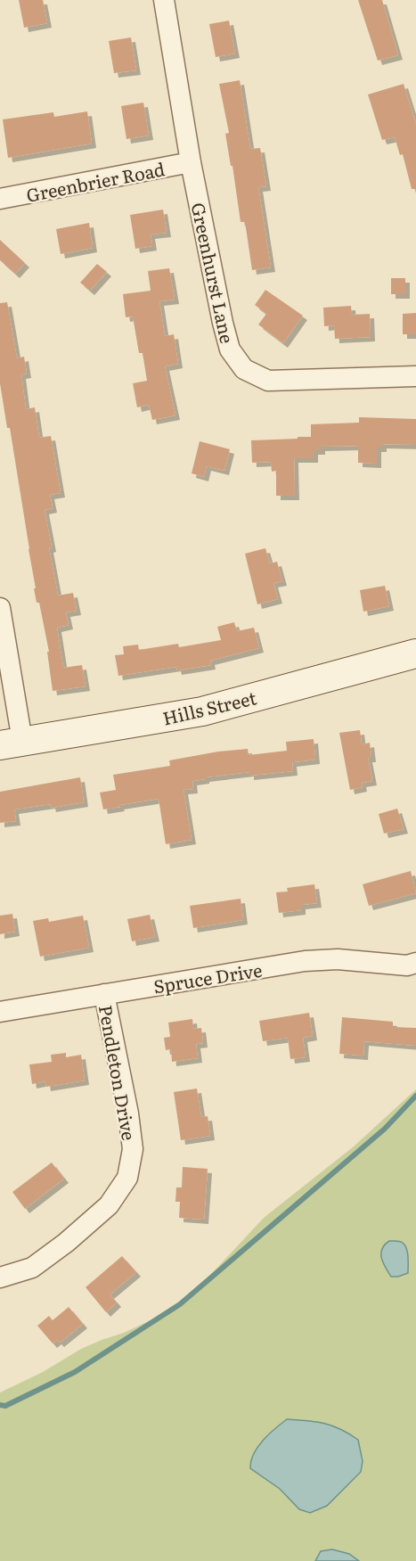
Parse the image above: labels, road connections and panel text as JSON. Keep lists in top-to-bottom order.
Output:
{
  "streets": {
    "street": [
      "Greenbrier Road",
      "Greenhurst Lane",
      "Hills Street",
      "Spruce Drive",
      "Pendleton Drive"
    ]
  },
  "crossings": [
    ["Greenbrier Road", "Greenhurst Lane"],
    ["Spruce Drive", "Pendleton Drive"]
  ]
}
